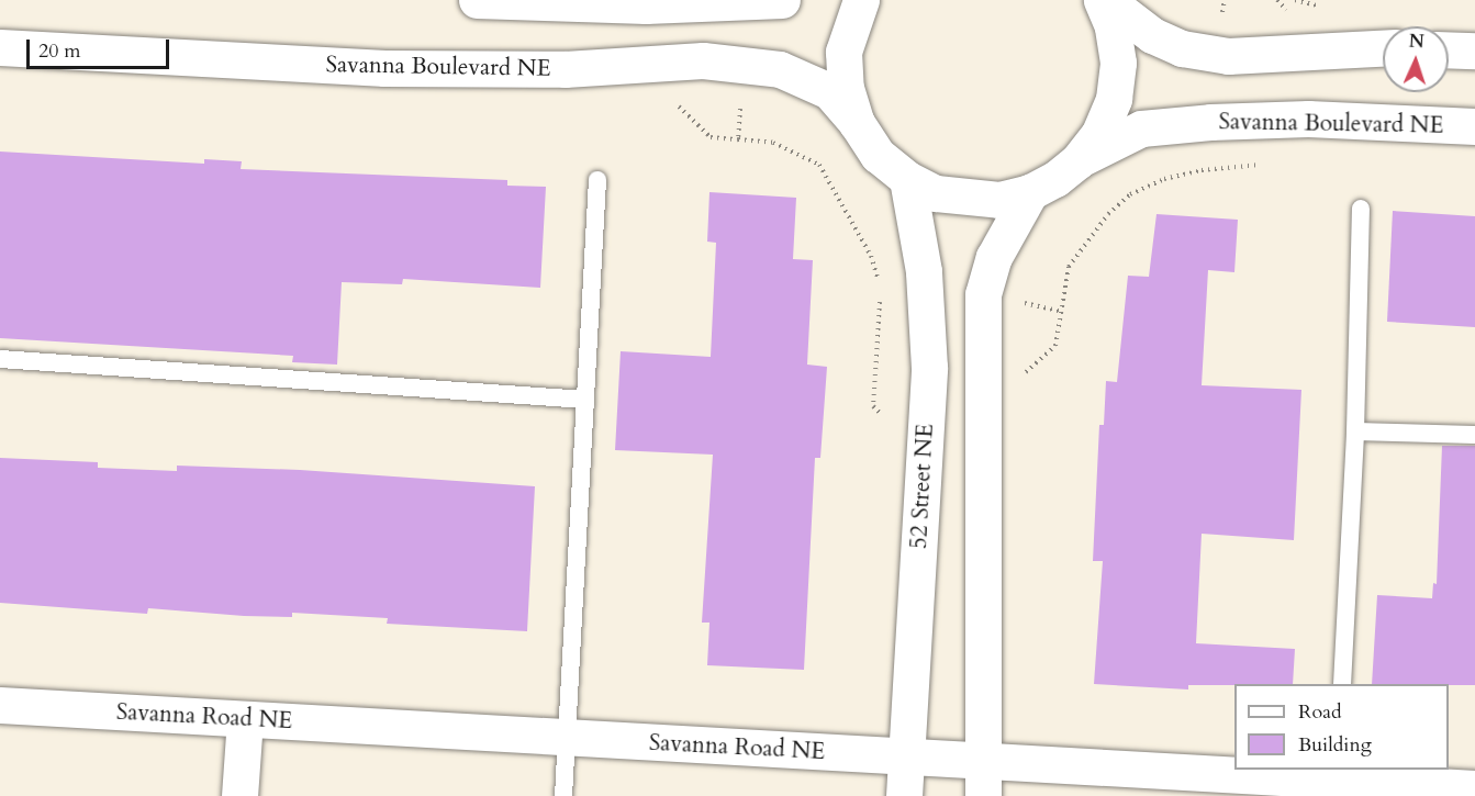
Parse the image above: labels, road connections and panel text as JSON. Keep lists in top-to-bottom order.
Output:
{
  "streets": {
    "street": ["Savanna Boulevard NE", "52 Street NE", "Savanna Road NE"]
  },
  "crossings": [
    ["52 Street NE", "Savanna Road NE"]
  ],
  "legend": ["Road", "Building"],
  "scale_bar": "20 m",
  "north": "top"
}
